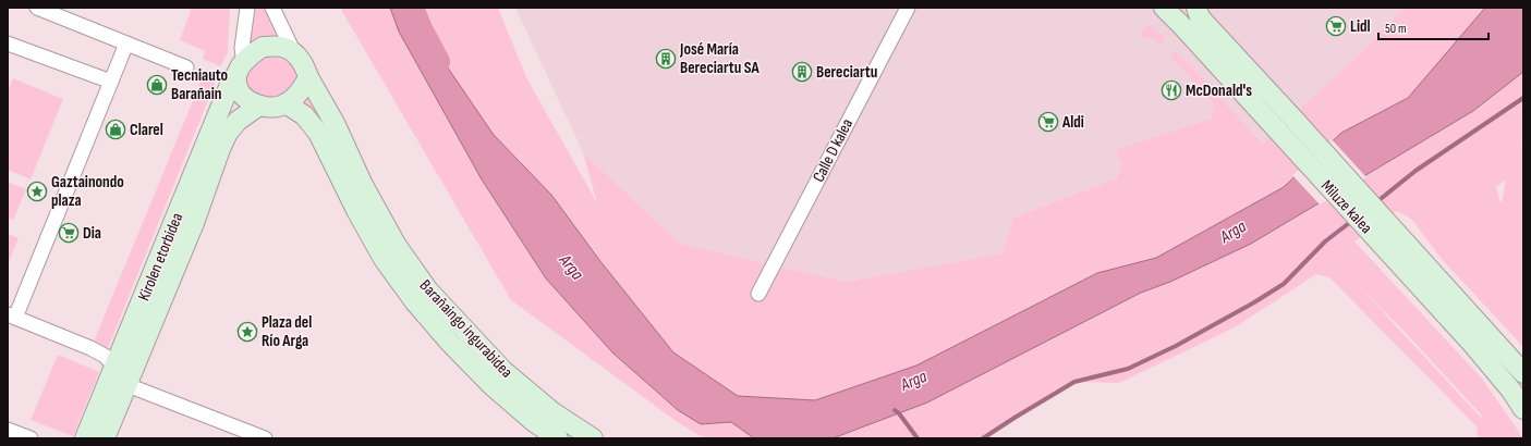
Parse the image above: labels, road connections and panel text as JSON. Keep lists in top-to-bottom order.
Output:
{
  "streets": {
    "main road": ["Miluze kalea", "Kirolen etorbidea", "Barañaingo ingurabidea"],
    "street": ["Calle D kalea"]
  },
  "crossings": [
    ["Kirolen etorbidea", "Barañaingo ingurabidea"]
  ],
  "water": ["Arga"],
  "places": {
    "supermarket": ["Lidl", "Aldi", "Dia"],
    "building": ["José María Bereciartu SA", "Bereciartu"],
    "shop": ["Tecniauto Barañain", "Clarel"],
    "restaurant": ["McDonald's"],
    "place": ["Gaztainondo plaza", "Plaza del Río Arga"]
  },
  "scale_bar": "50 m"
}
